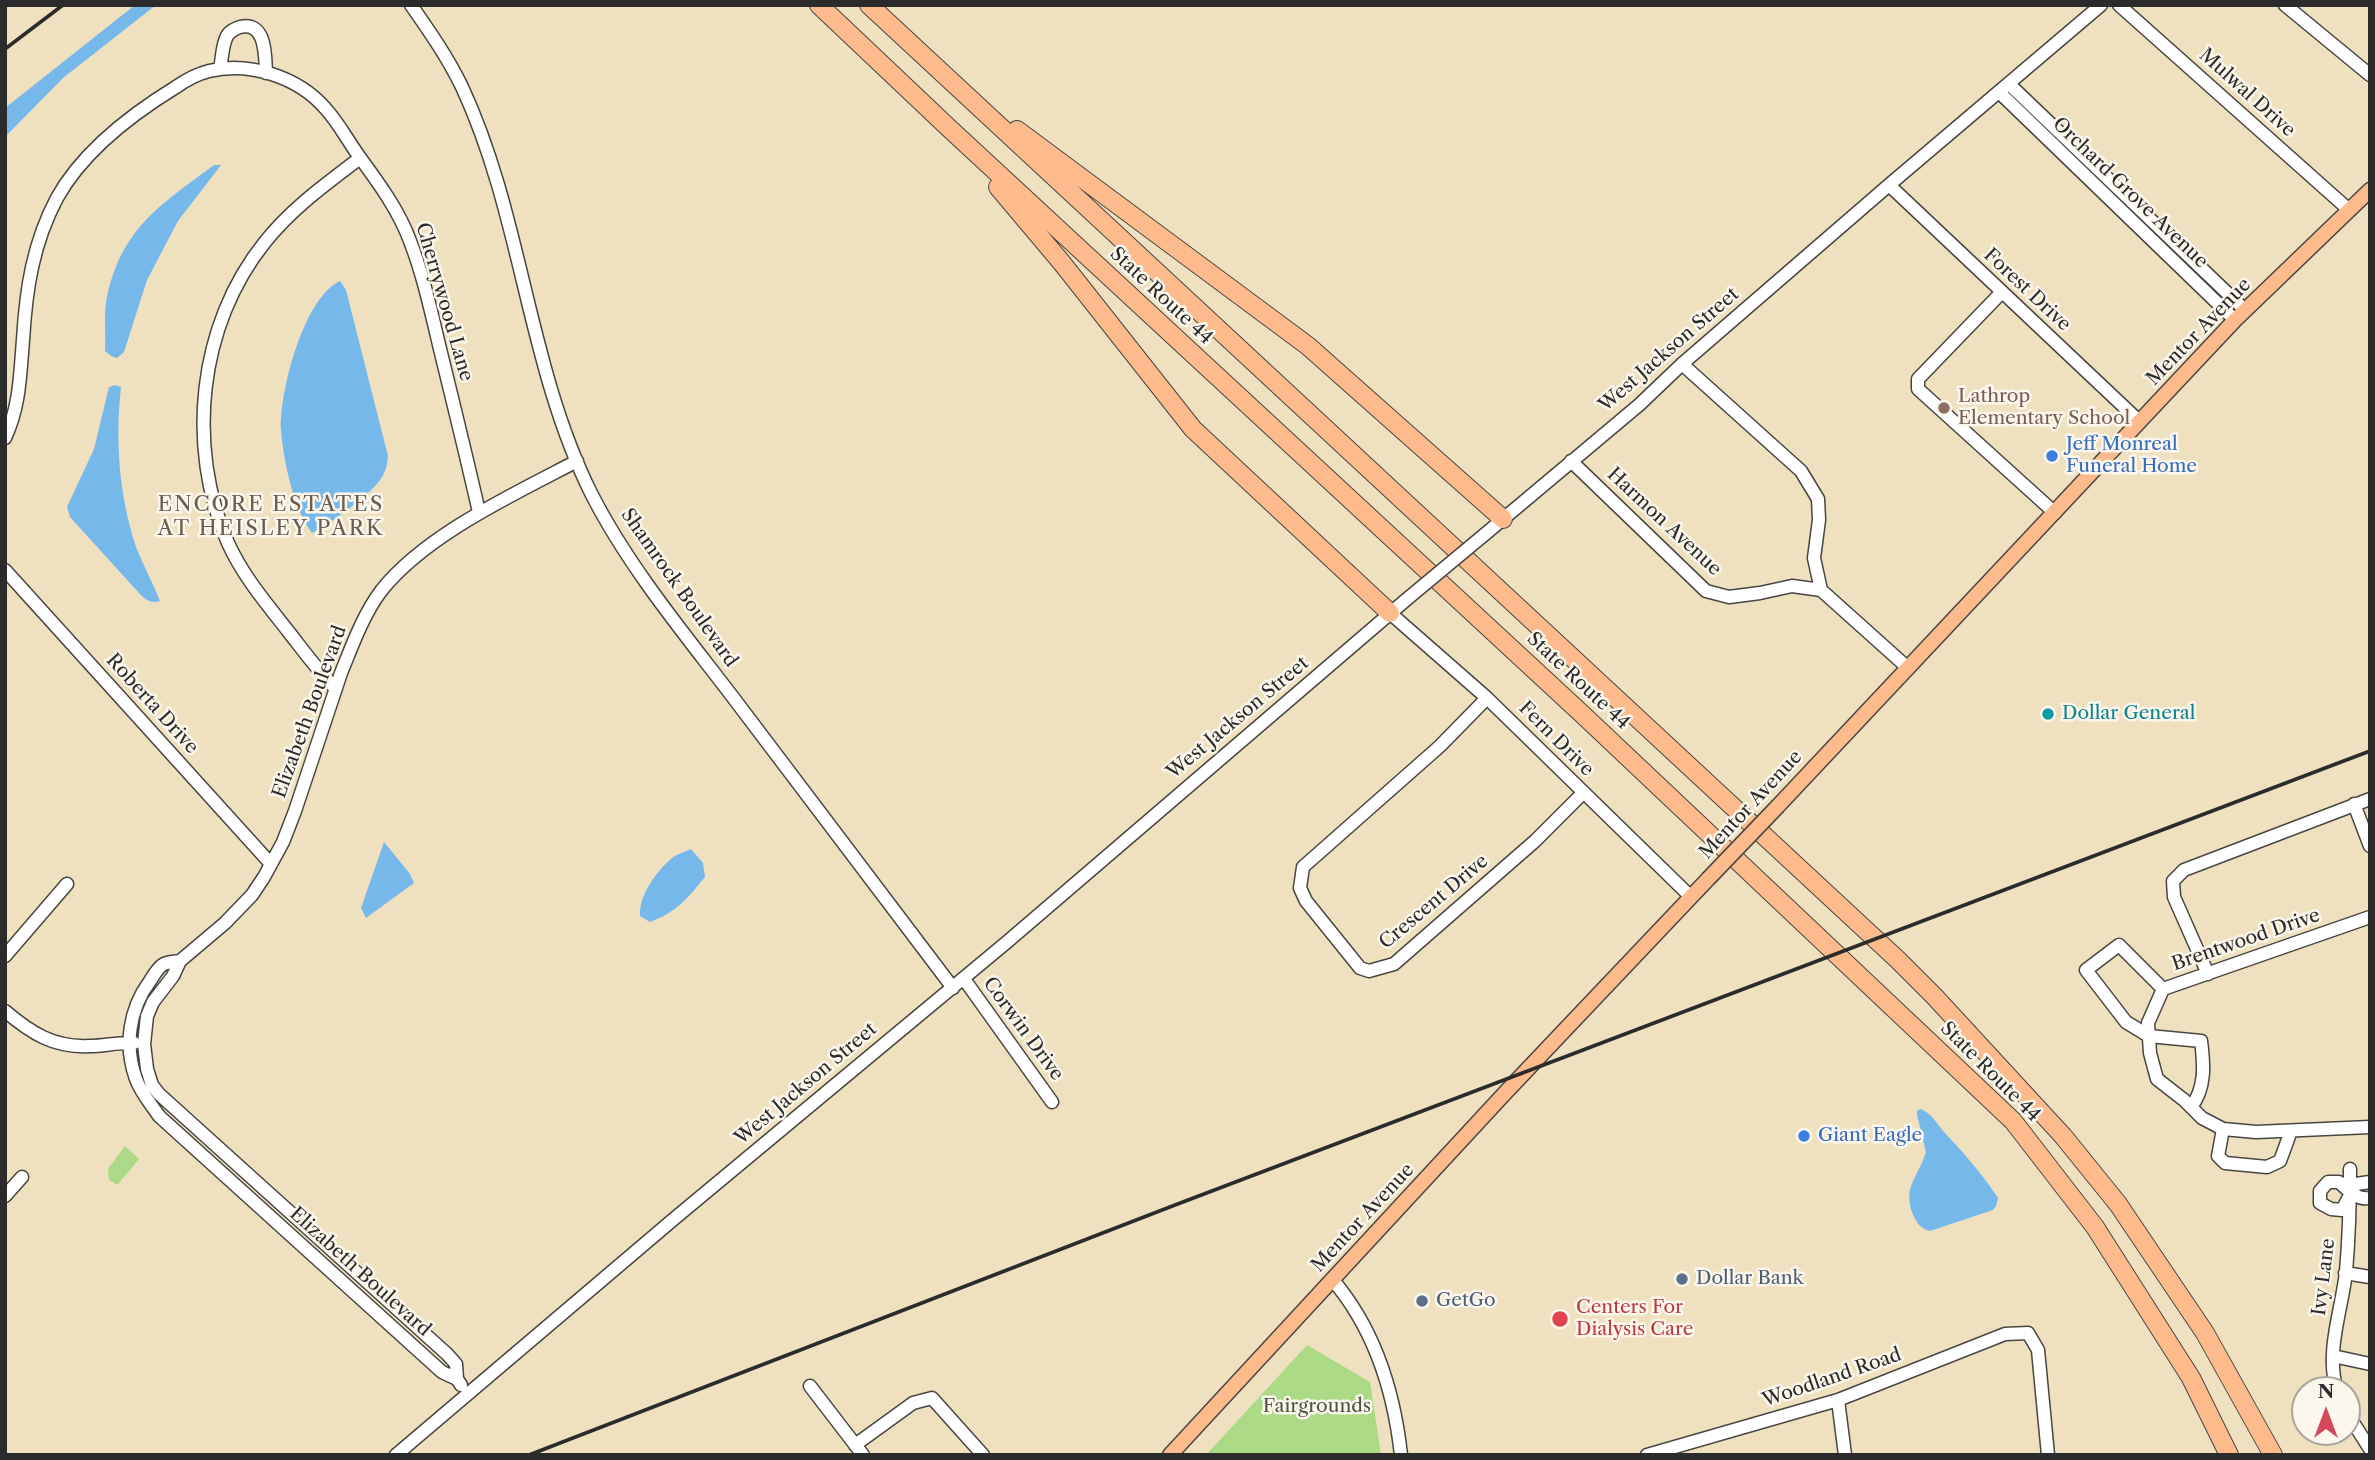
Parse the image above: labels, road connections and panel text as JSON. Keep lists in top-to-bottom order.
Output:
{
  "streets": {
    "highway": ["State Route 44"],
    "main road": ["Mentor Avenue"],
    "street": [
      "Mulwal Drive",
      "Orchard Grove Avenue",
      "Forest Drive",
      "Cherrywood Lane",
      "West Jackson Street",
      "Harmon Avenue",
      "Shamrock Boulevard",
      "Roberta Drive",
      "Elizabeth Boulevard",
      "Fern Drive",
      "Crescent Drive",
      "Brentwood Drive",
      "Corwin Drive",
      "Ivy Lane",
      "Woodland Road"
    ]
  },
  "crossings": [
    ["Mulwal Drive", "Mentor Avenue"],
    ["Orchard Grove Avenue", "Mentor Avenue"],
    ["Orchard Grove Avenue", "West Jackson Street"],
    ["Forest Drive", "Mentor Avenue"],
    ["Forest Drive", "West Jackson Street"],
    ["Cherrywood Lane", "Elizabeth Boulevard"],
    ["Mentor Avenue", "Fern Drive"],
    ["West Jackson Street", "Harmon Avenue"],
    ["West Jackson Street", "Shamrock Boulevard"],
    ["West Jackson Street", "Elizabeth Boulevard"],
    ["West Jackson Street", "Fern Drive"],
    ["West Jackson Street", "Corwin Drive"],
    ["Shamrock Boulevard", "Elizabeth Boulevard"],
    ["Roberta Drive", "Elizabeth Boulevard"],
    ["Fern Drive", "Crescent Drive"]
  ],
  "districts": ["ENCORE ESTATES AT HEISLEY PARK"],
  "parks": ["Fairgrounds"],
  "places": [
    "Lathrop Elementary School",
    "Jeff Monreal Funeral Home",
    "Dollar General",
    "Giant Eagle",
    "Dollar Bank",
    "GetGo",
    "Centers For Dialysis Care"
  ],
  "north": "top"
}
